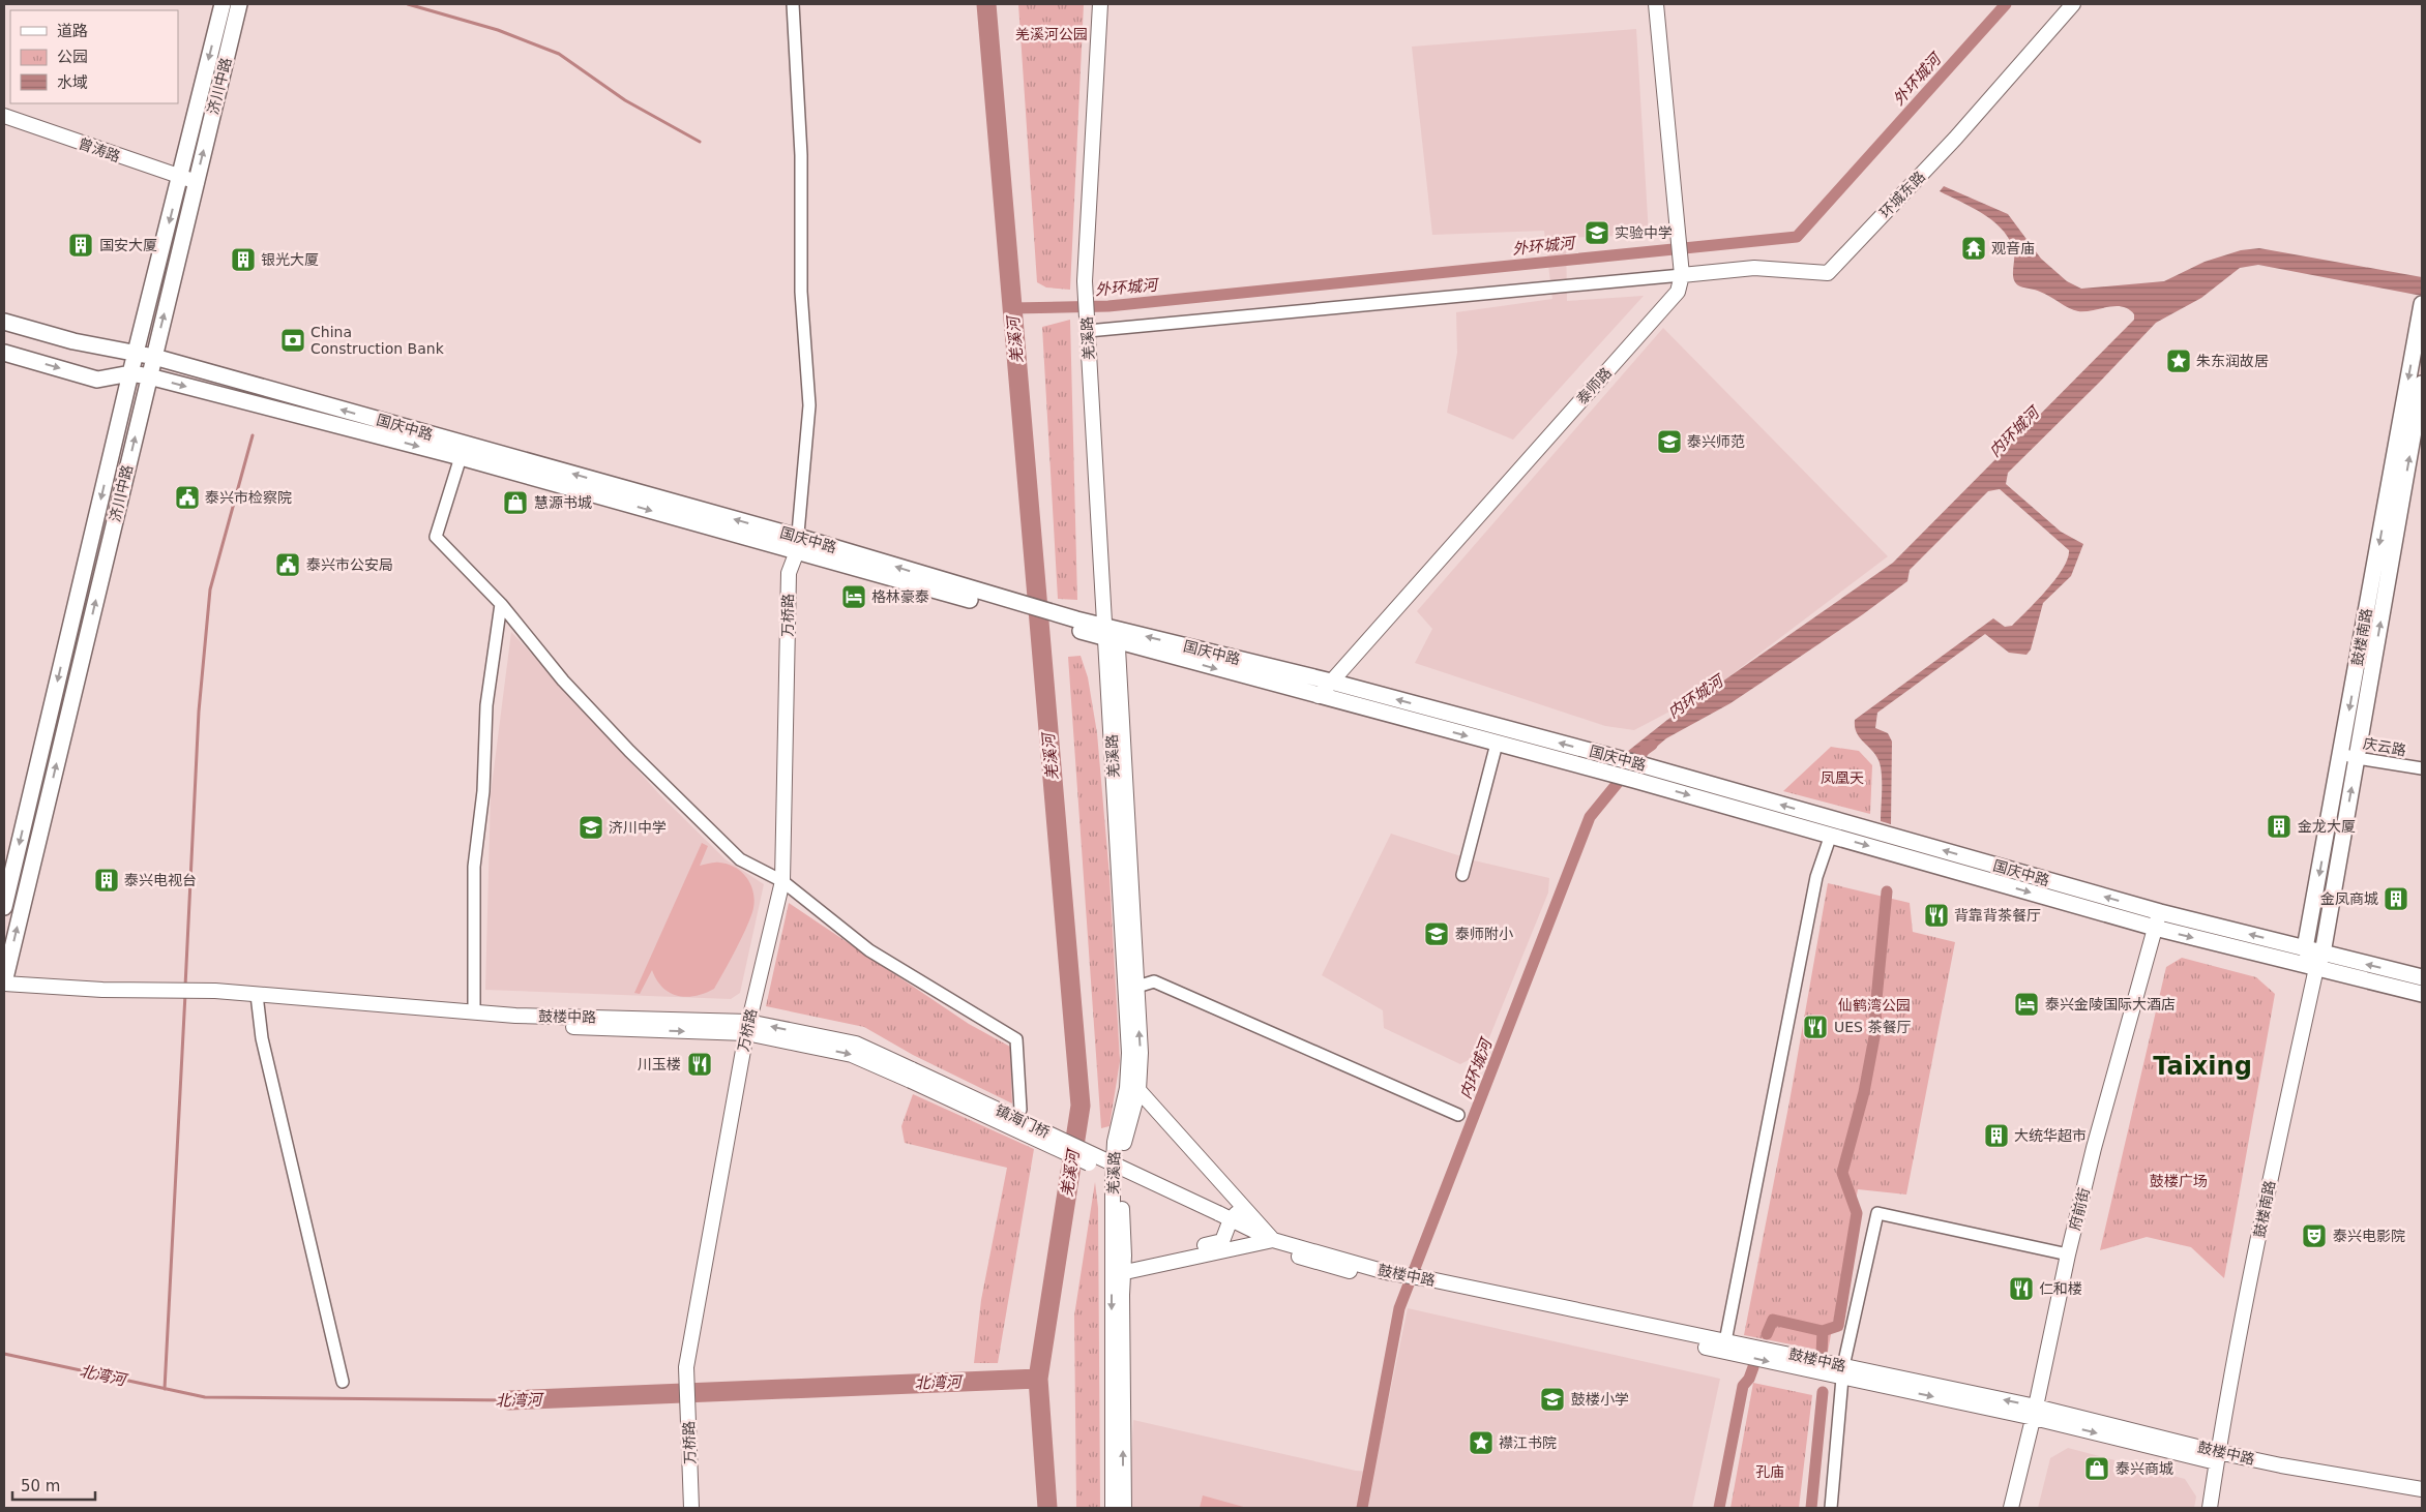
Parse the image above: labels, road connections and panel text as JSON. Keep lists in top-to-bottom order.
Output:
{
  "streets": {
    "main road": ["济川中路", "国庆中路", "鼓楼南路"],
    "street": [
      "曾涛路",
      "环城东路",
      "羌溪路",
      "泰师路",
      "万桥路",
      "庆云路",
      "鼓楼中路",
      "镇海门桥",
      "府前街"
    ]
  },
  "crossings": [
    ["济川中路", "曾涛路"],
    ["济川中路", "国庆中路"],
    ["环城东路", "泰师路"],
    ["羌溪路", "国庆中路"],
    ["泰师路", "国庆中路"],
    ["国庆中路", "万桥路"],
    ["国庆中路", "鼓楼南路"],
    ["国庆中路", "府前街"],
    ["万桥路", "鼓楼中路"],
    ["鼓楼南路", "庆云路"],
    ["鼓楼南路", "鼓楼中路"],
    ["鼓楼中路", "镇海门桥"],
    ["鼓楼中路", "府前街"]
  ],
  "districts": ["Taixing"],
  "water": [
    "外环城河",
    "羌溪河",
    "内环城河",
    "北湾河"
  ],
  "parks": [
    "羌溪河公园",
    "凤凰天",
    "仙鹤湾公园",
    "鼓楼广场",
    "孔庙"
  ],
  "places": {
    "school or university": [
      "实验中学",
      "泰兴师范",
      "济川中学",
      "泰师附小",
      "鼓楼小学"
    ],
    "building": [
      "国安大厦",
      "银光大厦",
      "金龙大厦",
      "泰兴电视台",
      "金凤商城",
      "大统华超市"
    ],
    "temple": ["观音庙"],
    "bank": ["China Construction Bank"],
    "place": ["朱东润故居", "襟江书院"],
    "public building": ["泰兴市检察院", "泰兴市公安局"],
    "shop": ["慧源书城", "泰兴商城"],
    "hotel": ["格林豪泰", "泰兴金陵国际大酒店"],
    "restaurant": [
      "背靠背茶餐厅",
      "UES 茶餐厅",
      "川玉楼",
      "仁和楼"
    ],
    "theatre": ["泰兴电影院"]
  },
  "legend": ["道路", "公园", "水域"],
  "scale_bar": "50 m"
}
